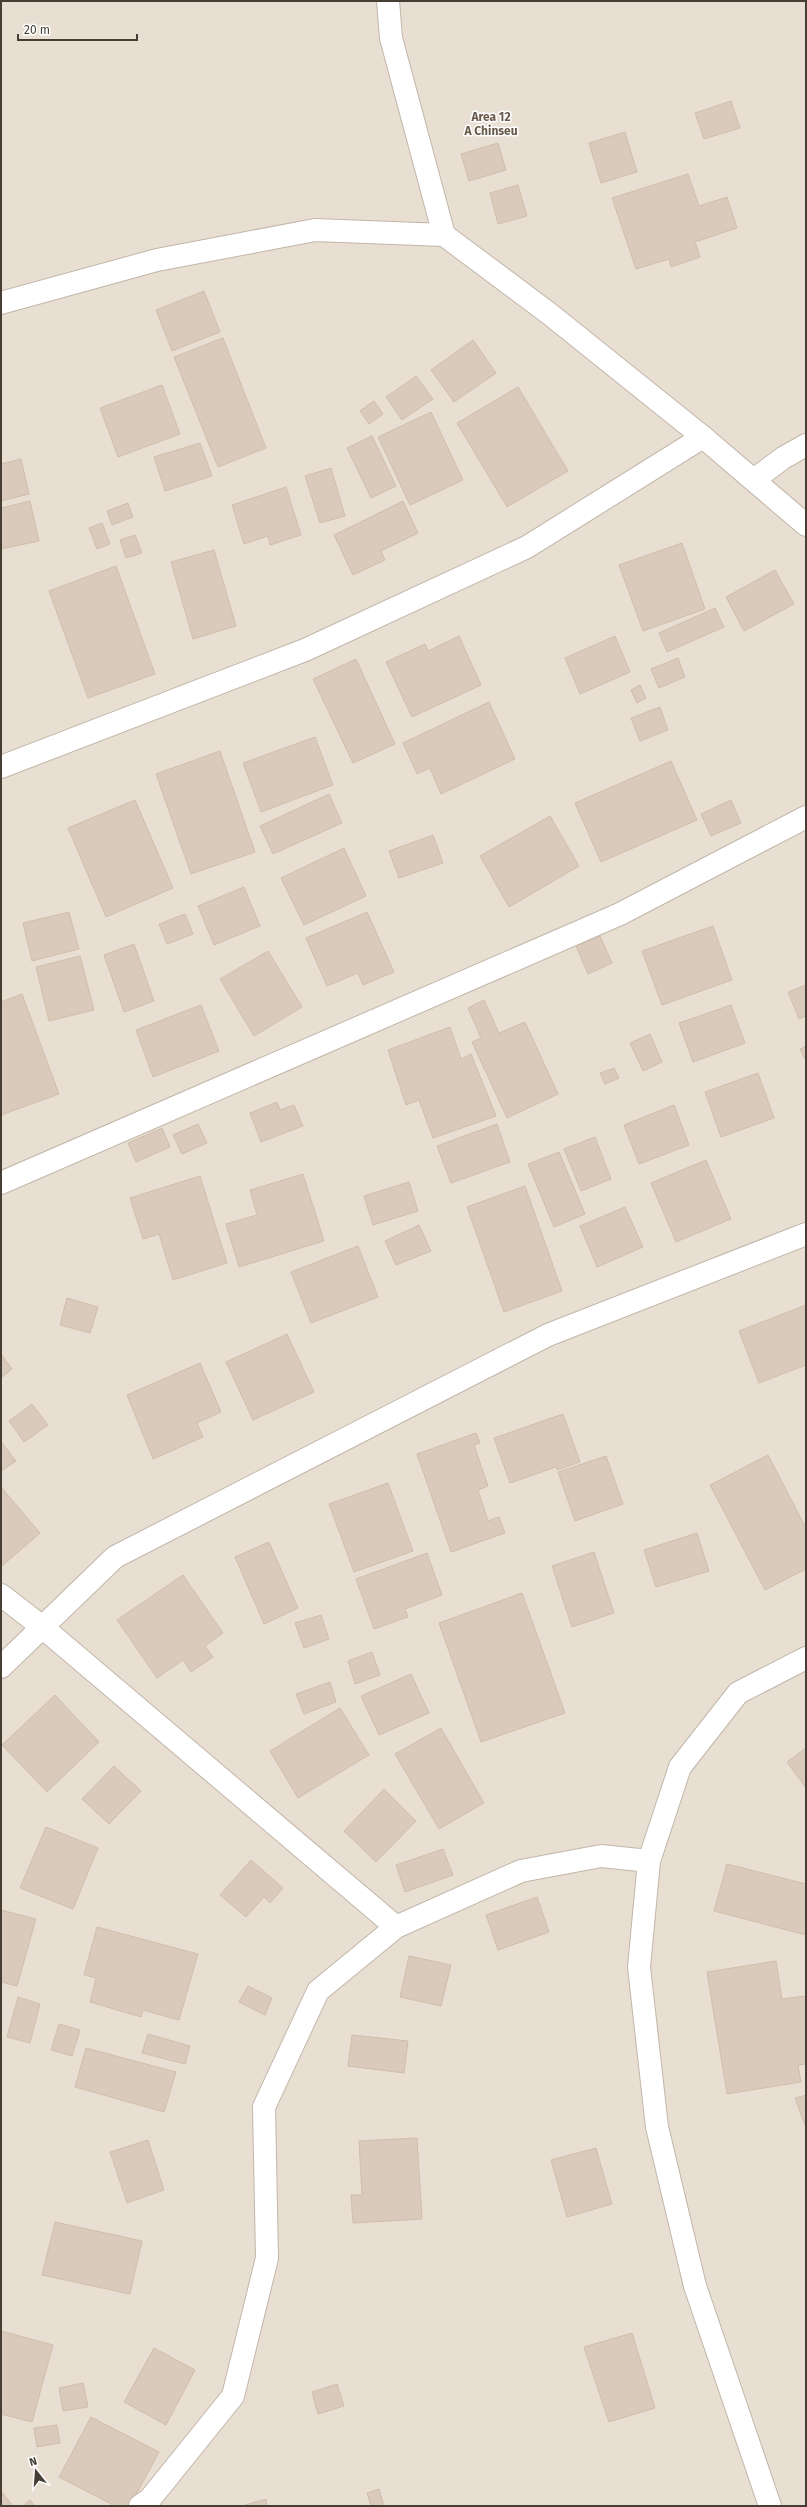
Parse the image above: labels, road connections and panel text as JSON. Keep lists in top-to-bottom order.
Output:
{
  "districts": ["Area 12 A Chinseu"],
  "scale_bar": "20 m",
  "north": "top"
}
